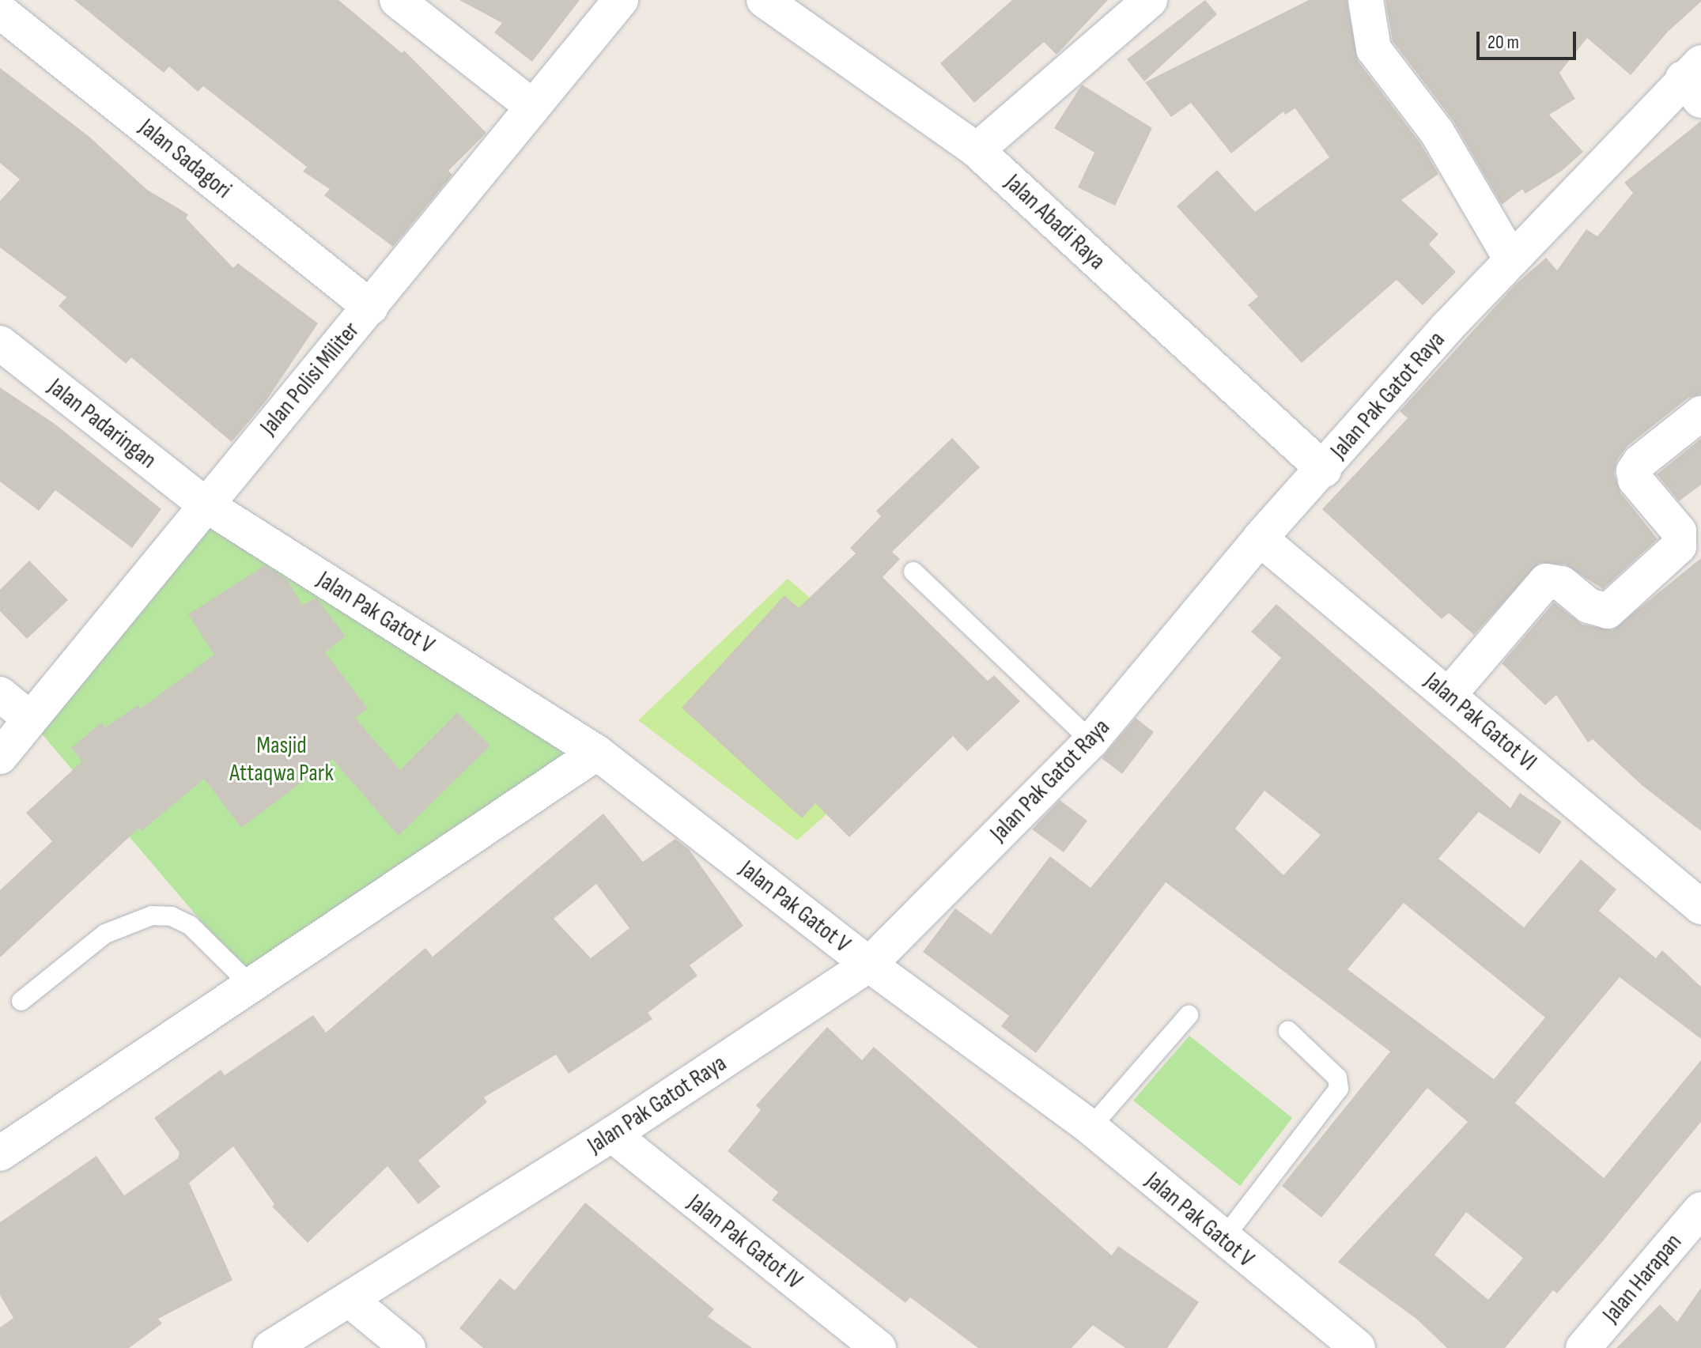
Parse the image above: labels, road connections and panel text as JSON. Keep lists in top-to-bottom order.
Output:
{
  "streets": {
    "street": [
      "Jalan Sadagori",
      "Jalan Abadi Raya",
      "Jalan Polisi Militer",
      "Jalan Pak Gatot Raya",
      "Jalan Padaringan",
      "Jalan Pak Gatot V",
      "Jalan Pak Gatot VI",
      "Jalan Pak Gatot IV",
      "Jalan Harapan"
    ]
  },
  "crossings": [
    ["Jalan Sadagori", "Jalan Polisi Militer"],
    ["Jalan Abadi Raya", "Jalan Pak Gatot Raya"],
    ["Jalan Polisi Militer", "Jalan Padaringan"],
    ["Jalan Polisi Militer", "Jalan Pak Gatot V"],
    ["Jalan Pak Gatot Raya", "Jalan Pak Gatot V"],
    ["Jalan Pak Gatot Raya", "Jalan Pak Gatot VI"],
    ["Jalan Pak Gatot Raya", "Jalan Pak Gatot IV"],
    ["Jalan Padaringan", "Jalan Pak Gatot V"]
  ],
  "parks": ["Masjid Attaqwa Park"],
  "scale_bar": "20 m"
}
